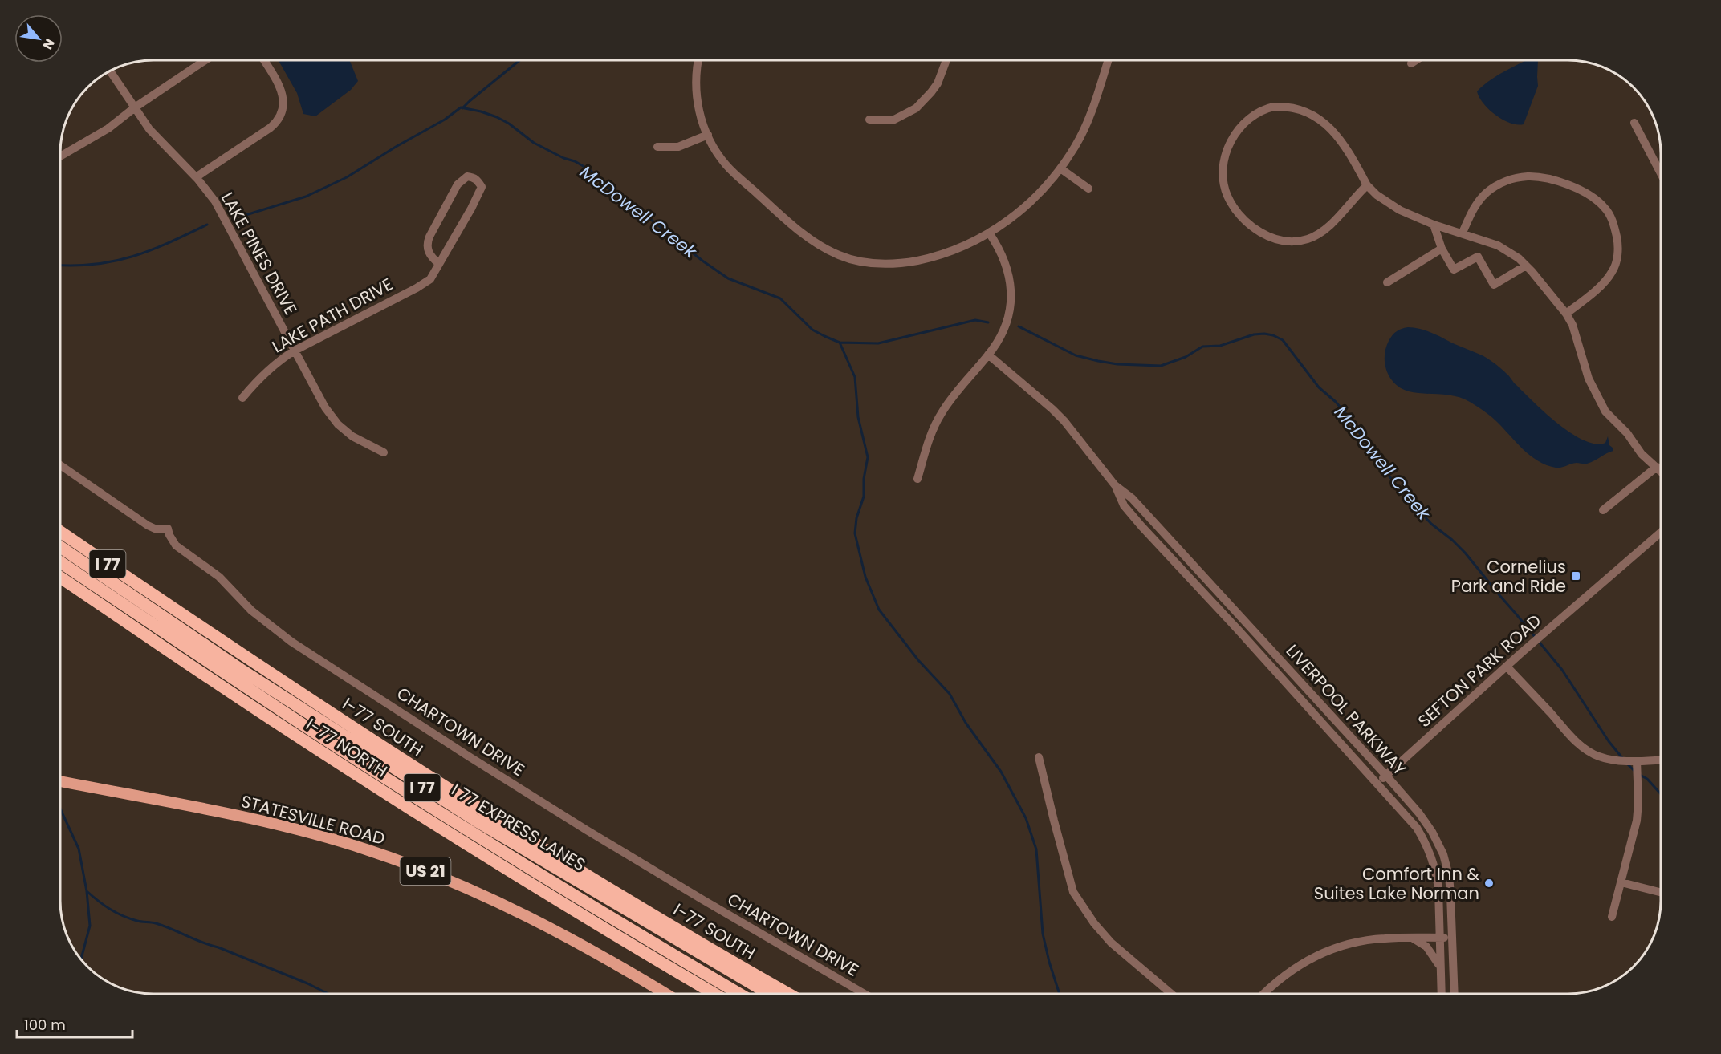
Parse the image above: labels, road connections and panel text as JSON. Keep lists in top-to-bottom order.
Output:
{
  "streets": {
    "highway": [
      "I 77",
      "I-77 SOUTH",
      "I-77 NORTH",
      "I 77 EXPRESS LANES"
    ],
    "main road": ["STATESVILLE ROAD", "US 21"],
    "street": [
      "LAKE PINES DRIVE",
      "LAKE PATH DRIVE",
      "SEFTON PARK ROAD",
      "LIVERPOOL PARKWAY",
      "CHARTOWN DRIVE"
    ]
  },
  "crossings": [
    ["LAKE PINES DRIVE", "LAKE PATH DRIVE"],
    ["SEFTON PARK ROAD", "LIVERPOOL PARKWAY"]
  ],
  "water": ["McDowell Creek"],
  "places": {
    "transit": ["Cornelius Park and Ride"],
    "other": ["Comfort Inn & Suites Lake Norman"]
  },
  "scale_bar": "100 m",
  "north": "bottom right"
}
